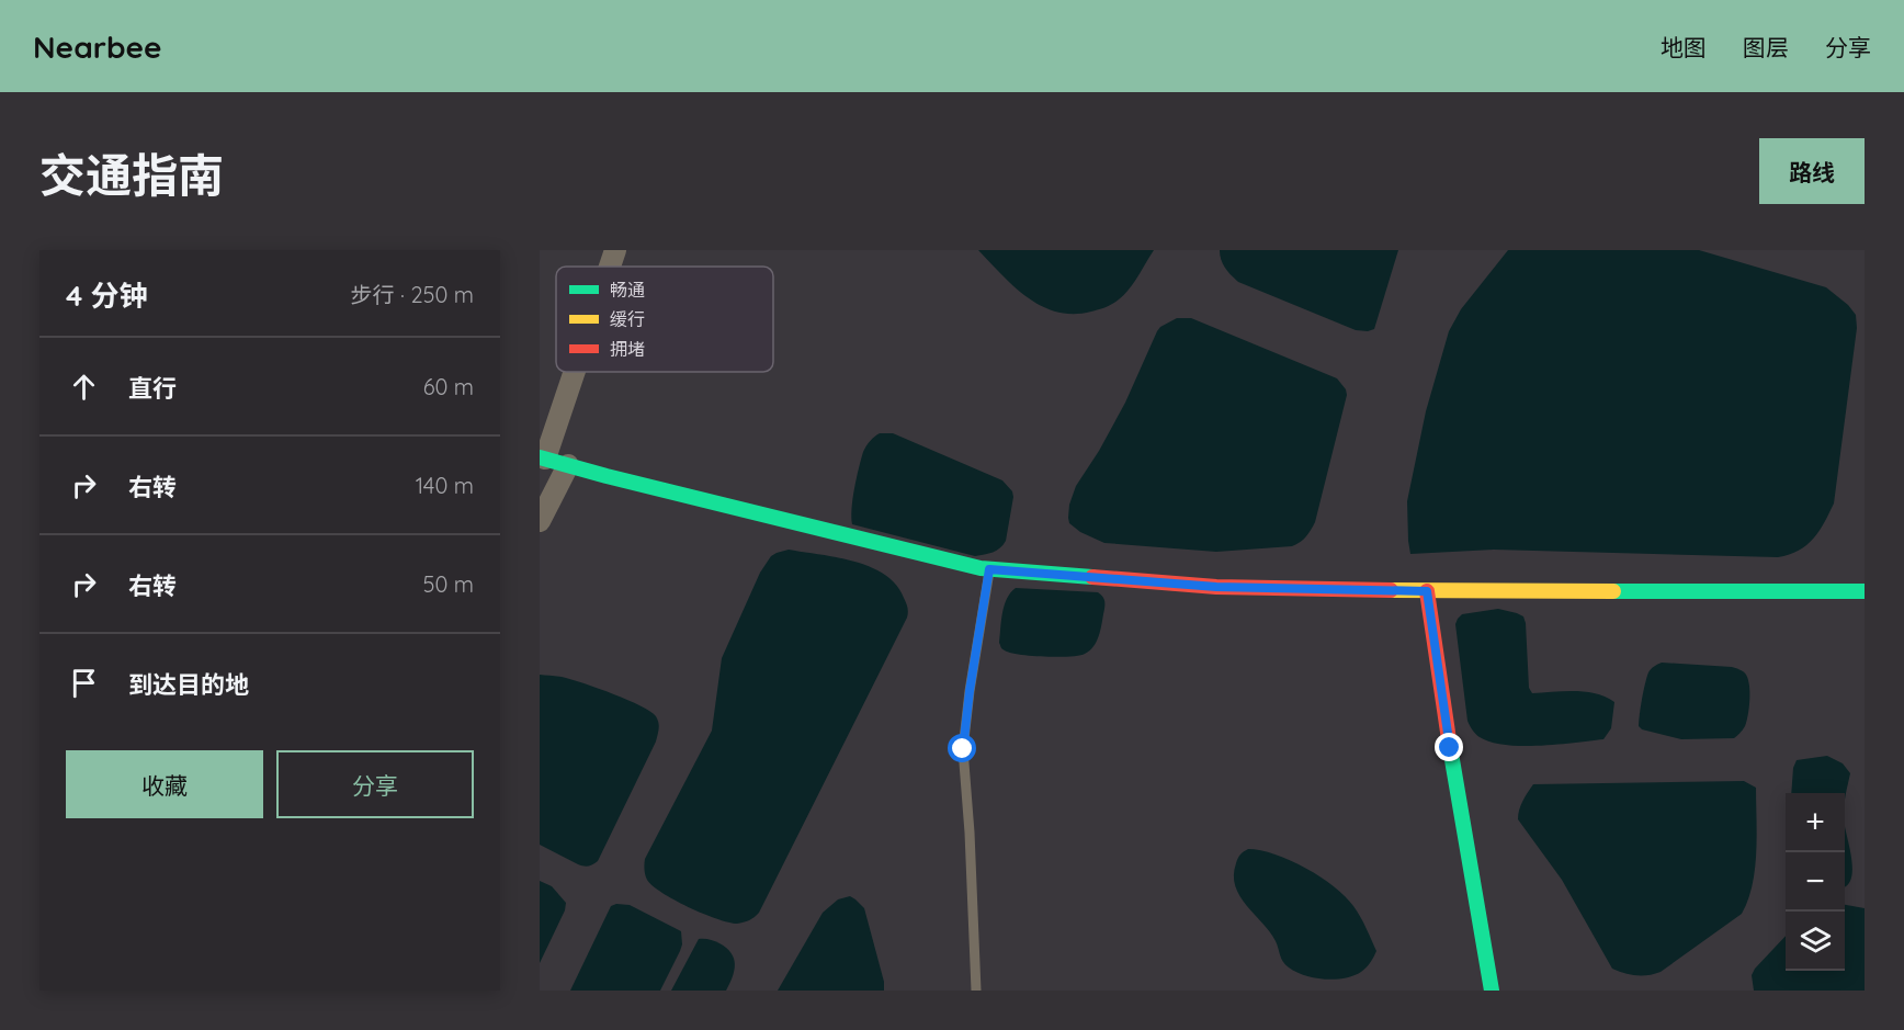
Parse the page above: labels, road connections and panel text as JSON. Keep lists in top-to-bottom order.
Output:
{
  "legend": ["畅通", "缓行", "拥堵"],
  "page": {
    "header": "Nearbee",
    "nav": ["地图", "图层", "分享"],
    "title": "交通指南",
    "buttons": [
      "路线",
      ["收藏", "分享"]
    ],
    "heading": ["4 分钟", "步行 · 250 m"],
    "list": [
      ["直行", "60 m"],
      ["右转", "140 m"],
      ["右转", "50 m"],
      "到达目的地"
    ],
    "map_buttons": ["+", "−"]
  }
}
